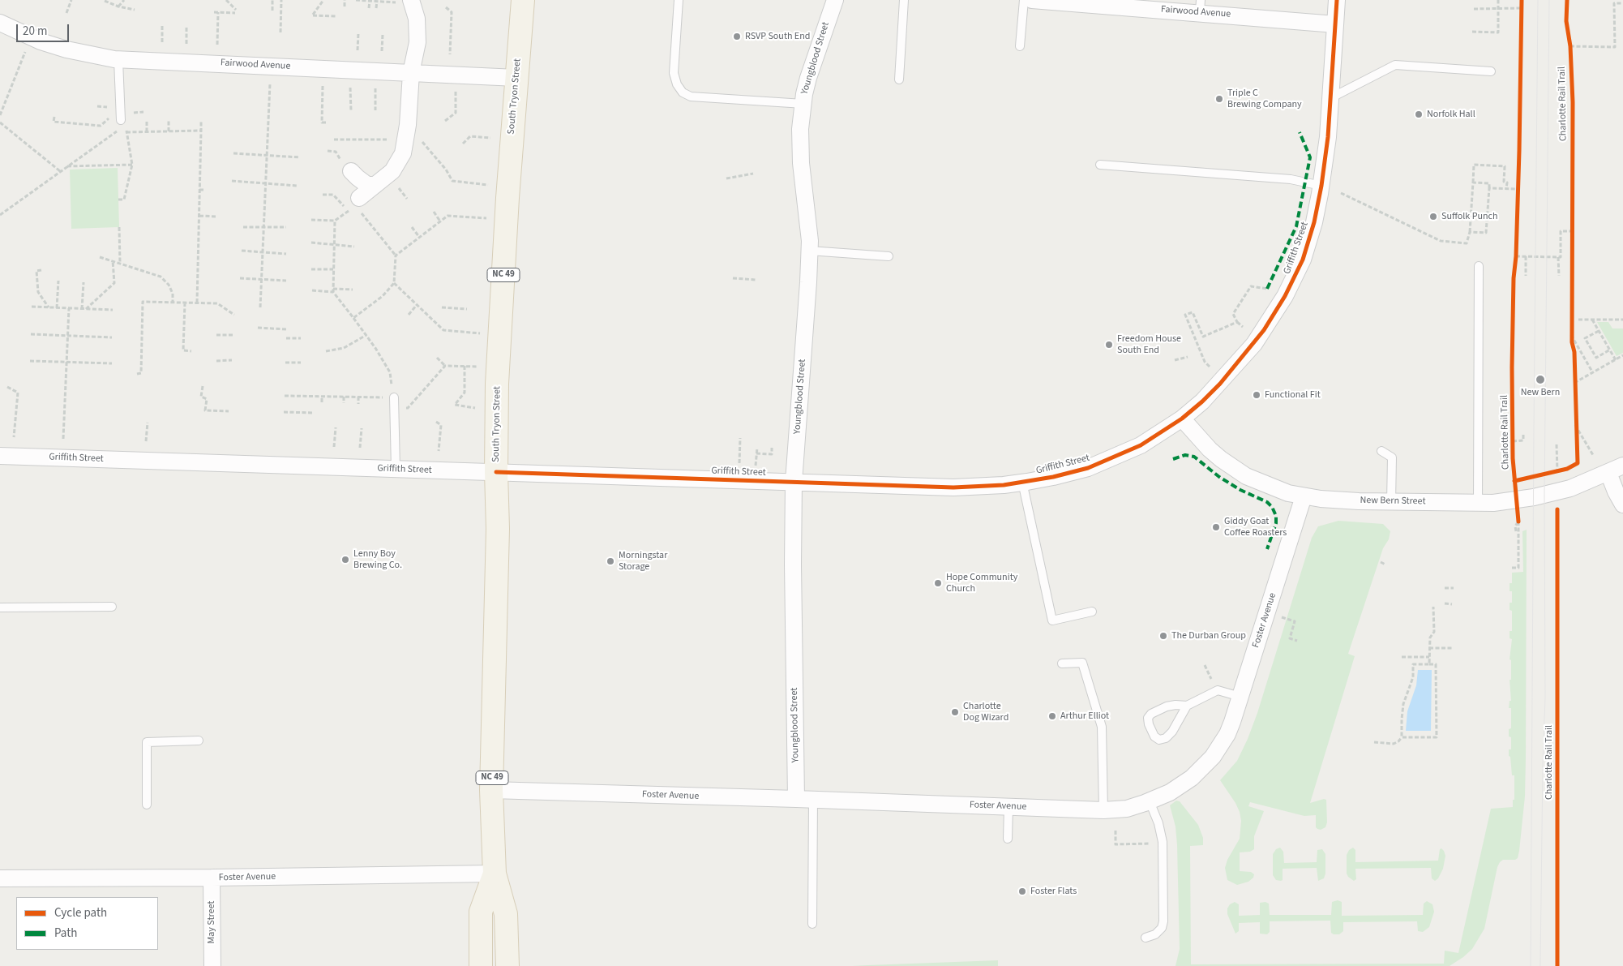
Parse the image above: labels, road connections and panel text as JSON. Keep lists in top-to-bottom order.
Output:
{
  "streets": {
    "main road": ["South Tryon Street", "NC 49"],
    "street": [
      "Fairwood Avenue",
      "Youngblood Street",
      "Griffith Street",
      "New Bern Street",
      "Foster Avenue",
      "May Street"
    ],
    "cycle path": ["Charlotte Rail Trail"]
  },
  "crossings": [
    ["Fairwood Avenue", "South Tryon Street"],
    ["Fairwood Avenue", "Griffith Street"],
    ["Youngblood Street", "Griffith Street"],
    ["Youngblood Street", "Foster Avenue"],
    ["South Tryon Street", "Griffith Street"],
    ["South Tryon Street", "Foster Avenue"],
    ["Griffith Street", "New Bern Street"],
    ["New Bern Street", "Foster Avenue"],
    ["Foster Avenue", "May Street"]
  ],
  "places": [
    "RSVP South End",
    "Triple C Brewing Company",
    "Norfolk Hall",
    "Suffolk Punch",
    "Freedom House South End",
    "New Bern",
    "Functional Fit",
    "Giddy Goat Coffee Roasters",
    "Lenny Boy Brewing Co.",
    "Morningstar Storage",
    "Hope Community Church",
    "The Durban Group",
    "Charlotte Dog Wizard",
    "Arthur Elliot",
    "Foster Flats"
  ],
  "legend": ["Cycle path", "Path"],
  "scale_bar": "20 m"
}
